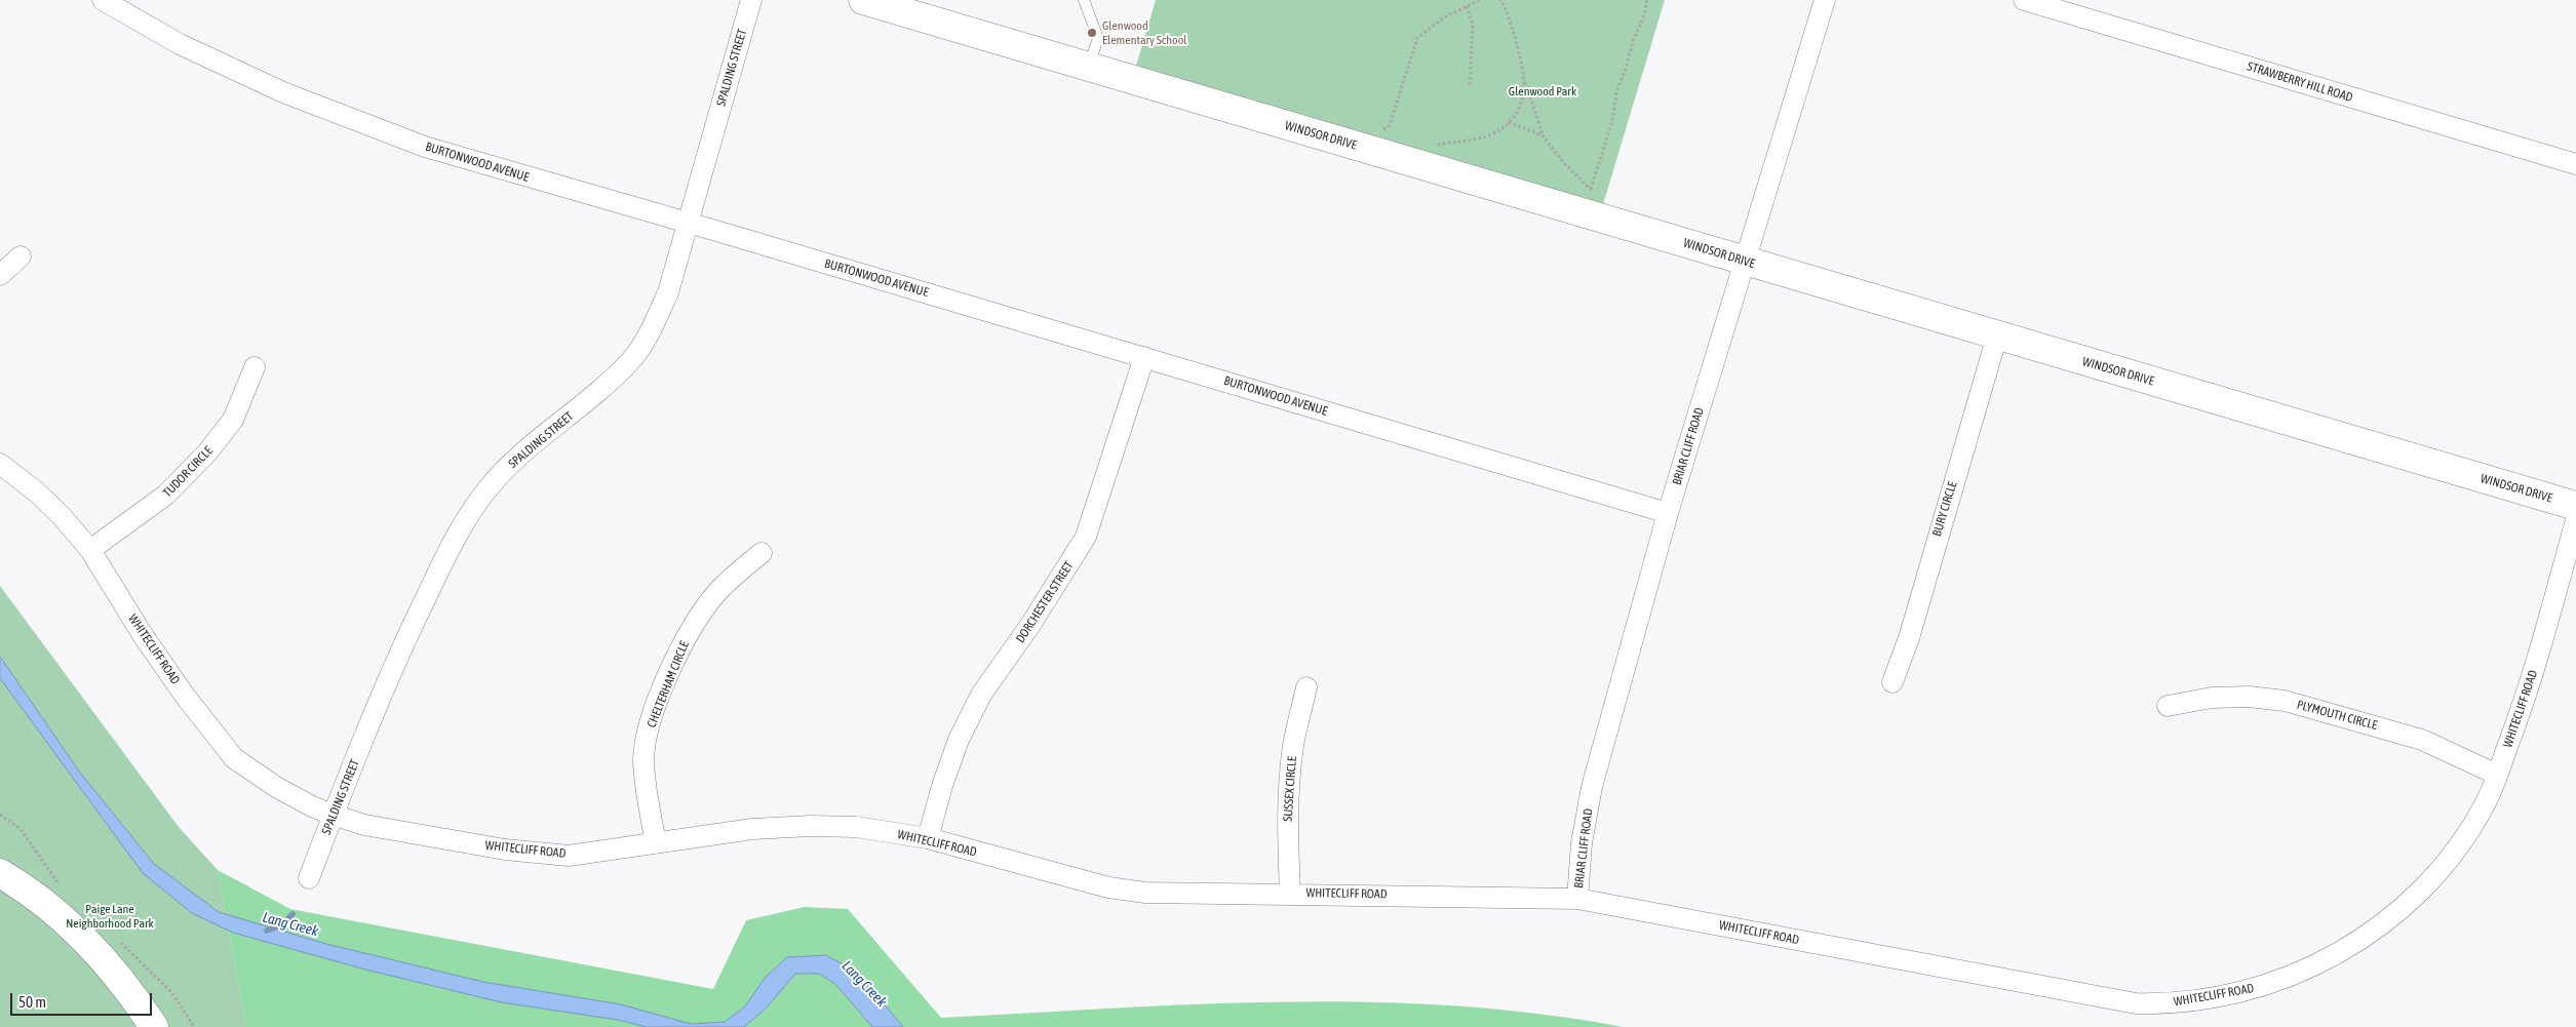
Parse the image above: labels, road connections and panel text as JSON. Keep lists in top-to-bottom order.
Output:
{
  "streets": {
    "street": [
      "SPALDING STREET",
      "STRAWBERRY HILL ROAD",
      "WINDSOR DRIVE",
      "BURTONWOOD AVENUE",
      "BRIAR CLIFF ROAD",
      "TUDOR CIRCLE",
      "BURY CIRCLE",
      "DORCHESTER STREET",
      "WHITECLIFF ROAD",
      "CHELTERHAM CIRCLE",
      "PLYMOUTH CIRCLE",
      "SUSSEX CIRCLE"
    ]
  },
  "crossings": [
    ["SPALDING STREET", "BURTONWOOD AVENUE"],
    ["SPALDING STREET", "WHITECLIFF ROAD"],
    ["WINDSOR DRIVE", "BRIAR CLIFF ROAD"],
    ["WINDSOR DRIVE", "BURY CIRCLE"],
    ["BURTONWOOD AVENUE", "BRIAR CLIFF ROAD"],
    ["BURTONWOOD AVENUE", "DORCHESTER STREET"],
    ["BRIAR CLIFF ROAD", "WHITECLIFF ROAD"],
    ["TUDOR CIRCLE", "WHITECLIFF ROAD"],
    ["DORCHESTER STREET", "WHITECLIFF ROAD"],
    ["WHITECLIFF ROAD", "CHELTERHAM CIRCLE"],
    ["WHITECLIFF ROAD", "PLYMOUTH CIRCLE"],
    ["WHITECLIFF ROAD", "SUSSEX CIRCLE"]
  ],
  "water": ["Lang Creek"],
  "parks": ["Glenwood Park", "Paige Lane Neighborhood Park"],
  "places": ["Glenwood Elementary School"],
  "scale_bar": "50 m"
}
